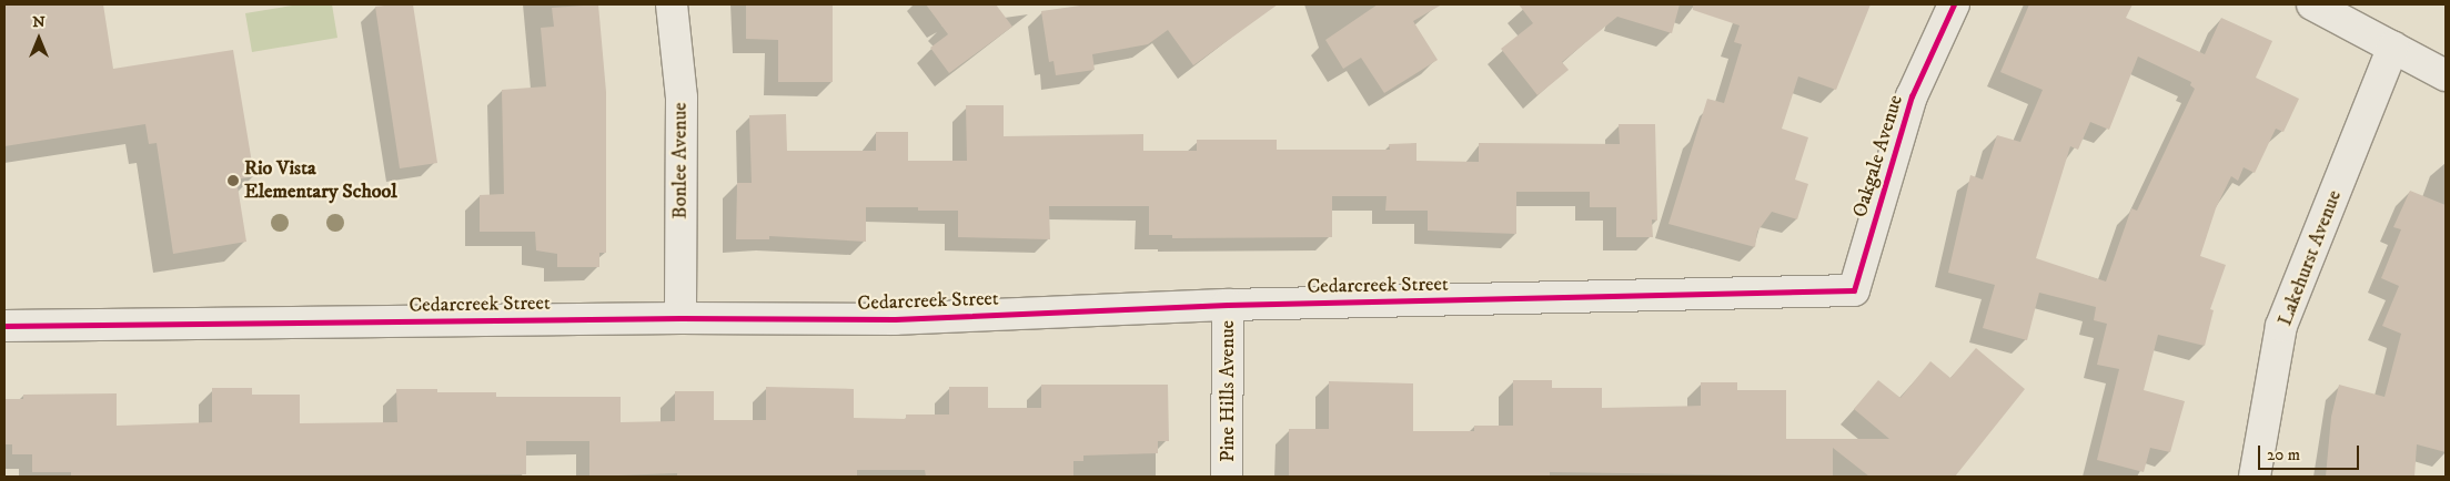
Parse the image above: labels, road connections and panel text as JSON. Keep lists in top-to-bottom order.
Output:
{
  "streets": {
    "street": [
      "Oakgale Avenue",
      "Bonlee Avenue",
      "Lakehurst Avenue",
      "Cedarcreek Street",
      "Pine Hills Avenue"
    ]
  },
  "crossings": [
    ["Oakgale Avenue", "Cedarcreek Street"],
    ["Bonlee Avenue", "Cedarcreek Street"],
    ["Cedarcreek Street", "Pine Hills Avenue"]
  ],
  "places": ["Rio Vista Elementary School"],
  "scale_bar": "20 m",
  "north": "top"
}
